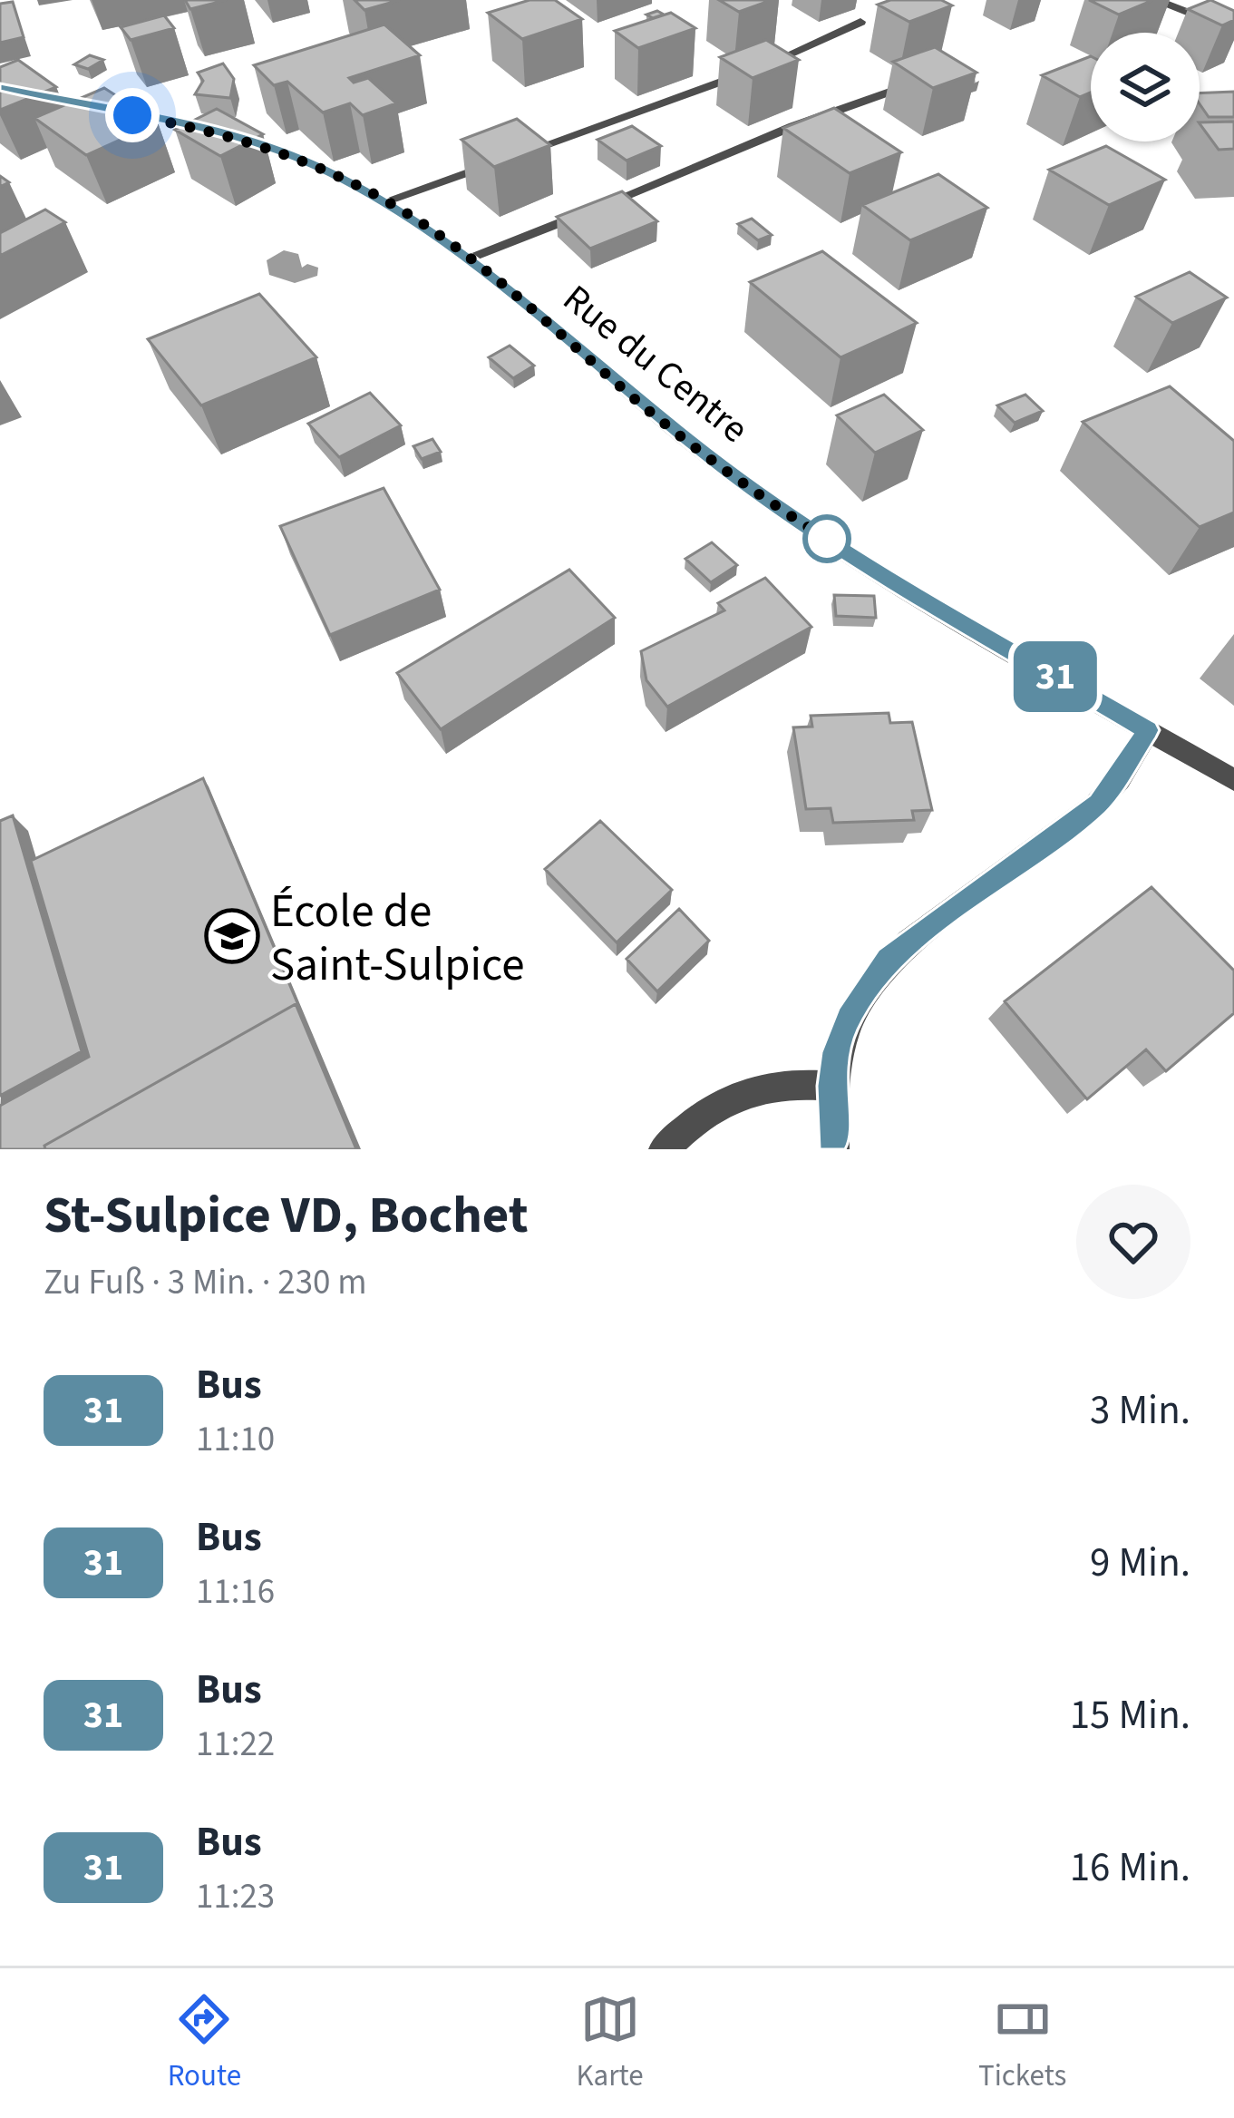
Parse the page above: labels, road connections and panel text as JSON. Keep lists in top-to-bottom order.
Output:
{
  "streets": {
    "street": ["Rue du Centre"]
  },
  "places": {
    "school or university": ["École de Saint-Sulpice"]
  },
  "lines": ["bus line 31"],
  "page": {
    "on_map": "31",
    "heading": ["St-Sulpice VD, Bochet", "Zu Fuß · 3 Min. · 230 m"],
    "list": [
      {
        "mark": "31",
        "name": "Bus",
        "note": "11:10",
        "value": "3 Min."
      },
      {
        "mark": "31",
        "name": "Bus",
        "note": "11:16",
        "value": "9 Min."
      },
      {
        "mark": "31",
        "name": "Bus",
        "note": "11:22",
        "value": "15 Min."
      },
      {
        "mark": "31",
        "name": "Bus",
        "note": "11:23",
        "value": "16 Min."
      }
    ],
    "tabs": ["Route", "Karte", "Tickets"]
  }
}
